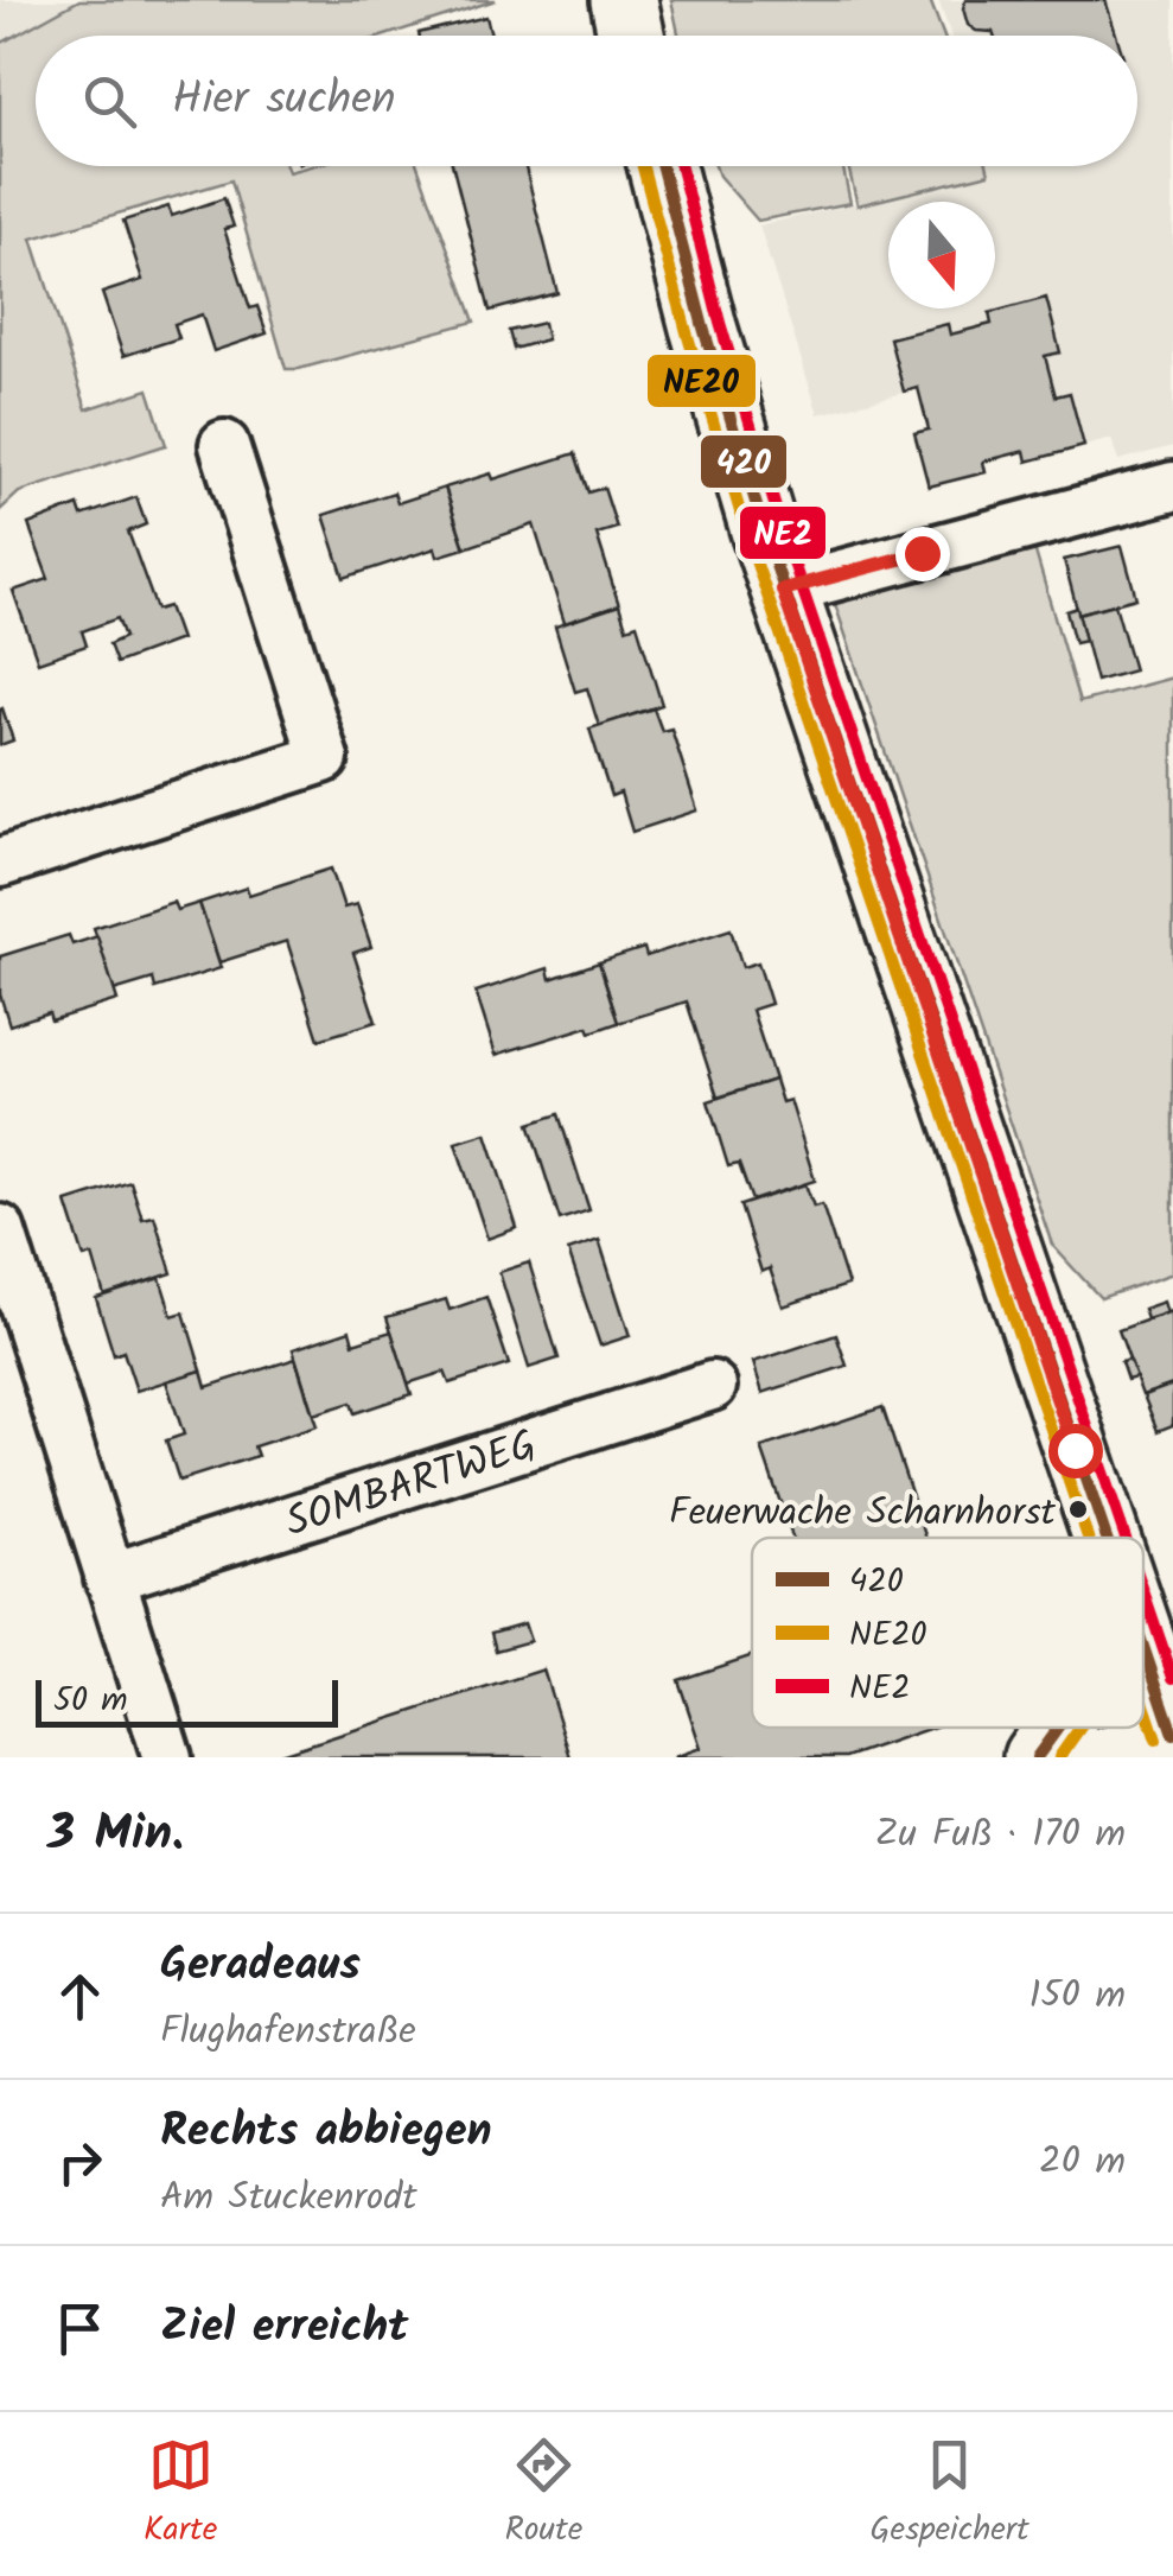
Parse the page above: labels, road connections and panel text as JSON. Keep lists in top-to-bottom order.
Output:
{
  "streets": {
    "street": ["SOMBARTWEG"]
  },
  "places": ["Feuerwache Scharnhorst"],
  "lines": ["transit line 420", "transit line NE20", "transit line NE2"],
  "legend": ["420", "NE20", "NE2"],
  "scale_bar": "50 m",
  "north": "bottom",
  "page": {
    "search": "Hier suchen",
    "scale": "50 m",
    "heading": ["3 Min.", "Zu Fuß · 170 m"],
    "list": [
      ["Geradeaus", "Flughafenstraße", "150 m"],
      ["Rechts abbiegen", "Am Stuckenrodt", "20 m"],
      "Ziel erreicht"
    ],
    "nav": ["Karte", "Route", "Gespeichert"]
  }
}
